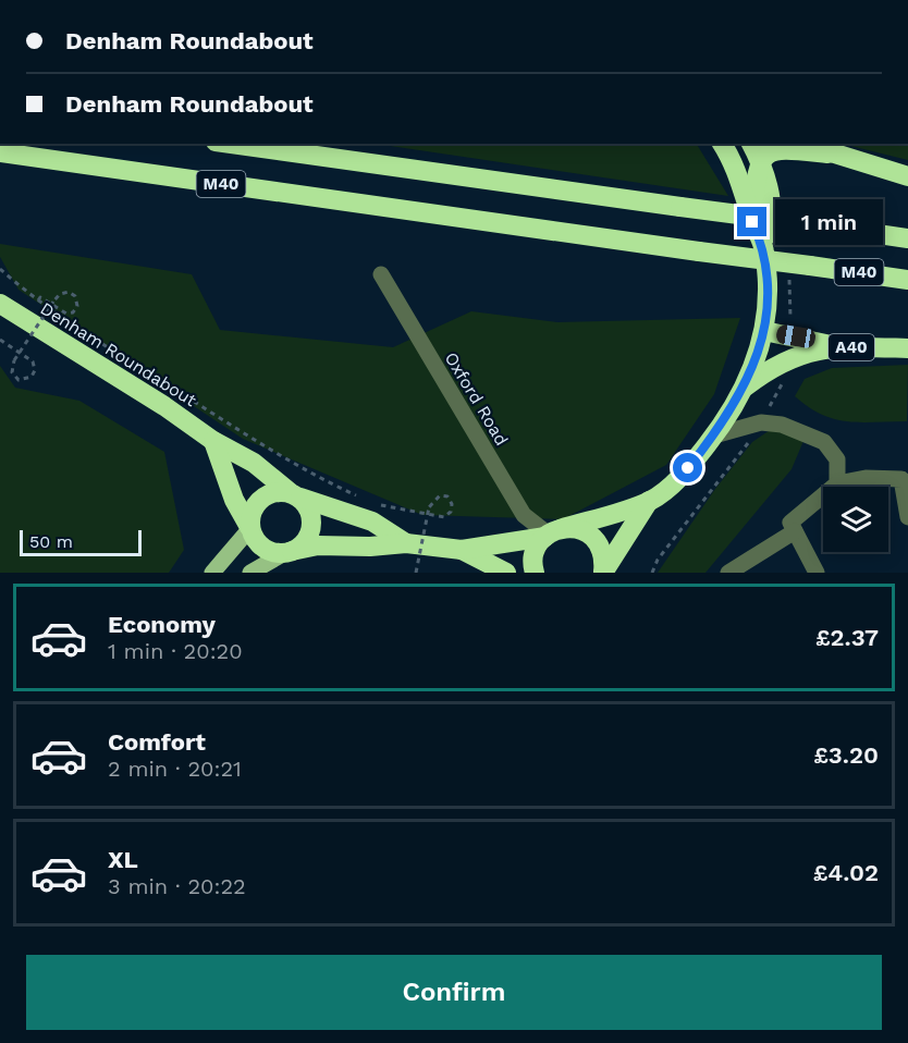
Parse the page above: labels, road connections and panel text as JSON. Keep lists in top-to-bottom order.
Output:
{
  "streets": {
    "highway": ["M40", "A40", "Denham Roundabout"],
    "lane": ["Oxford Road"]
  },
  "crossings": [
    ["A40", "Denham Roundabout"],
    ["Denham Roundabout", "Oxford Road"]
  ],
  "scale_bar": "50 m",
  "page": {
    "banner": ["Denham Roundabout", "Denham Roundabout"],
    "bubble": "1 min",
    "scale": "50 m",
    "list": [
      {
        "name": "Economy",
        "note": "1 min · 20:20",
        "value": "£2.37"
      },
      {
        "name": "Comfort",
        "note": "2 min · 20:21",
        "value": "£3.20"
      },
      {
        "name": "XL",
        "note": "3 min · 20:22",
        "value": "£4.02"
      }
    ],
    "buttons": "Confirm"
  }
}
